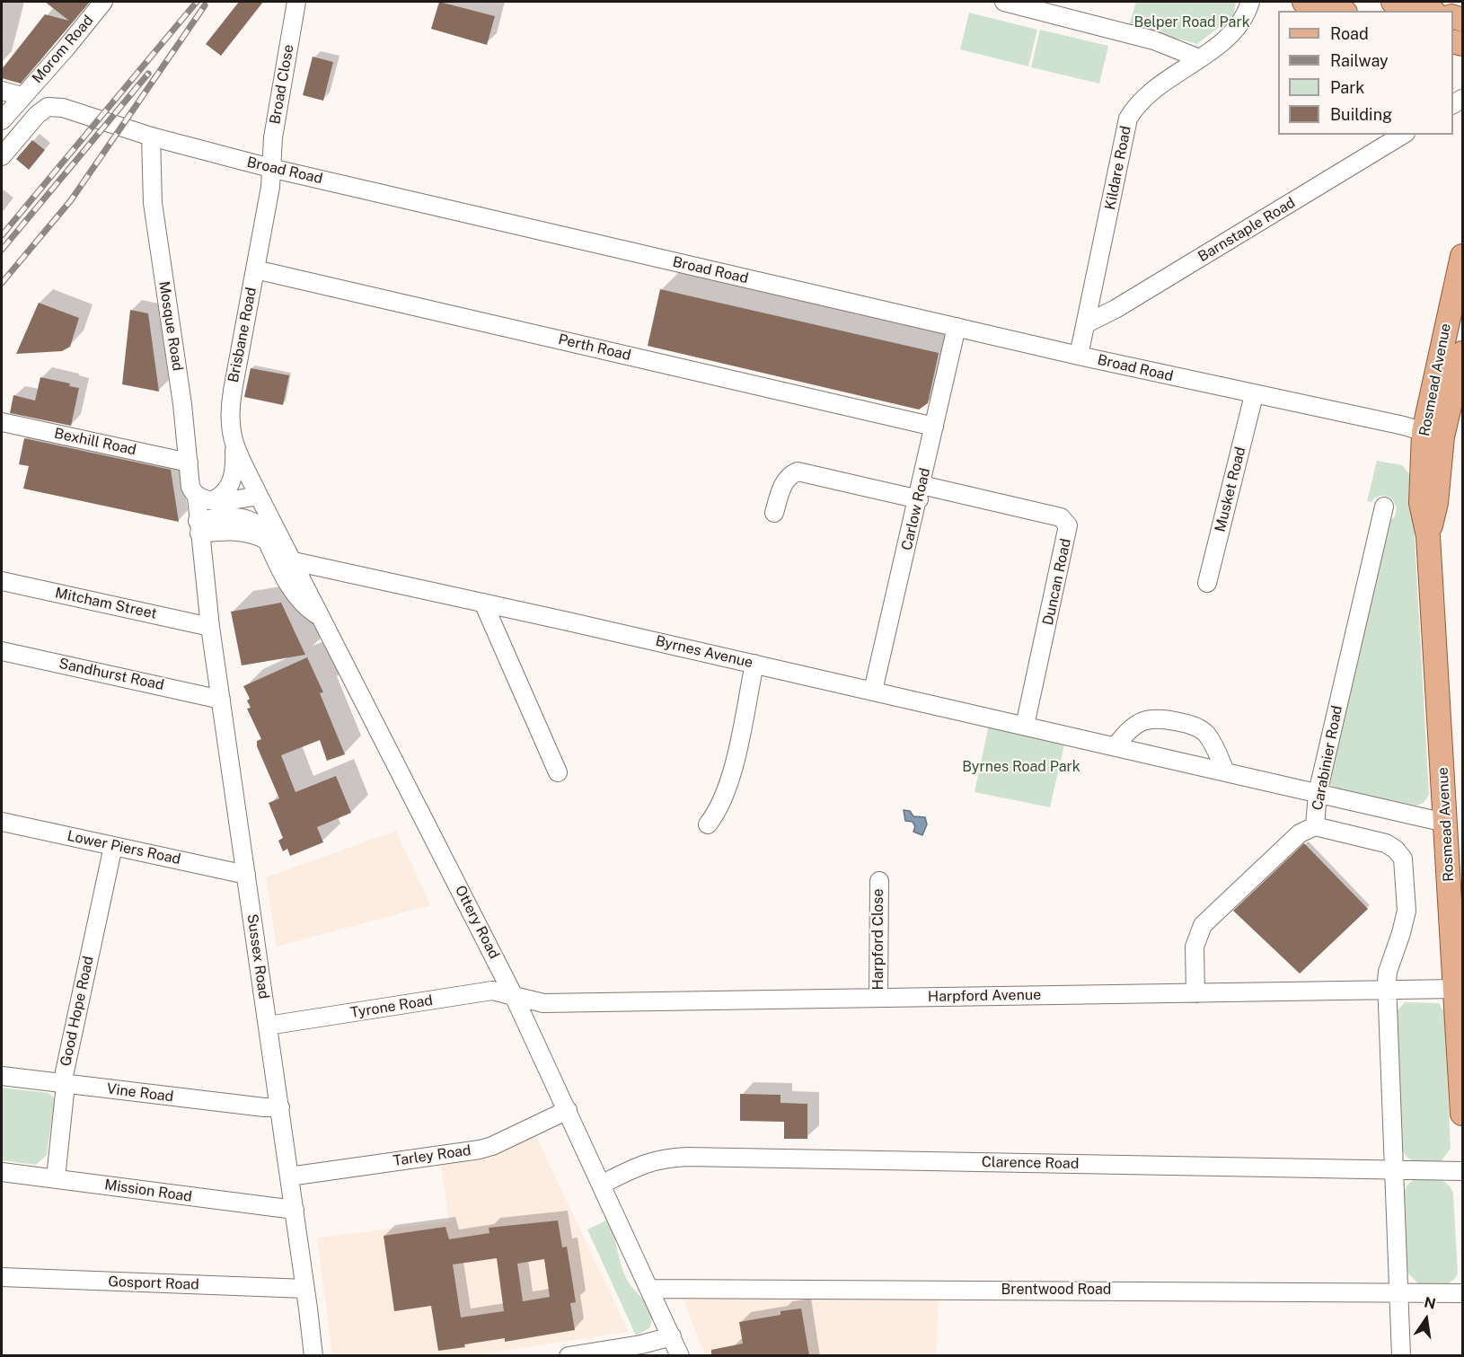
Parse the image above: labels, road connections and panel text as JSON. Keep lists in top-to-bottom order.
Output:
{
  "streets": {
    "main road": ["Rosmead Avenue"],
    "street": [
      "Morom Road",
      "Broad Close",
      "Kildare Road",
      "Broad Road",
      "Barnstaple Road",
      "Mosque Road",
      "Brisbane Road",
      "Perth Road",
      "Bexhill Road",
      "Musket Road",
      "Carlow Road",
      "Duncan Road",
      "Mitcham Street",
      "Byrnes Avenue",
      "Sandhurst Road",
      "Carabinier Road",
      "Lower Piers Road",
      "Ottery Road",
      "Harpford Close",
      "Sussex Road",
      "Harpford Avenue",
      "Tyrone Road",
      "Good Hope Road",
      "Vine Road",
      "Tarley Road",
      "Clarence Road",
      "Mission Road",
      "Gosport Road",
      "Brentwood Road"
    ]
  },
  "crossings": [
    ["Broad Close", "Broad Road"],
    ["Broad Close", "Brisbane Road"],
    ["Kildare Road", "Broad Road"],
    ["Kildare Road", "Barnstaple Road"],
    ["Broad Road", "Mosque Road"],
    ["Broad Road", "Brisbane Road"],
    ["Broad Road", "Rosmead Avenue"],
    ["Broad Road", "Musket Road"],
    ["Broad Road", "Carlow Road"],
    ["Mosque Road", "Bexhill Road"],
    ["Mosque Road", "Sussex Road"],
    ["Brisbane Road", "Perth Road"],
    ["Brisbane Road", "Ottery Road"],
    ["Perth Road", "Carlow Road"],
    ["Rosmead Avenue", "Byrnes Avenue"],
    ["Rosmead Avenue", "Harpford Avenue"],
    ["Carlow Road", "Duncan Road"],
    ["Carlow Road", "Byrnes Avenue"],
    ["Duncan Road", "Byrnes Avenue"],
    ["Mitcham Street", "Sussex Road"],
    ["Byrnes Avenue", "Carabinier Road"],
    ["Byrnes Avenue", "Ottery Road"],
    ["Sandhurst Road", "Sussex Road"],
    ["Carabinier Road", "Harpford Avenue"],
    ["Lower Piers Road", "Sussex Road"],
    ["Lower Piers Road", "Good Hope Road"],
    ["Ottery Road", "Harpford Avenue"],
    ["Ottery Road", "Tyrone Road"],
    ["Ottery Road", "Tarley Road"],
    ["Ottery Road", "Clarence Road"],
    ["Ottery Road", "Brentwood Road"],
    ["Harpford Close", "Harpford Avenue"],
    ["Sussex Road", "Tyrone Road"],
    ["Sussex Road", "Vine Road"],
    ["Sussex Road", "Tarley Road"],
    ["Sussex Road", "Mission Road"],
    ["Sussex Road", "Gosport Road"],
    ["Harpford Avenue", "Tyrone Road"],
    ["Good Hope Road", "Vine Road"],
    ["Good Hope Road", "Mission Road"]
  ],
  "parks": ["Belper Road Park", "Byrnes Road Park"],
  "legend": [
    "Road",
    "Railway",
    "Park",
    "Building"
  ],
  "north": "top"
}
